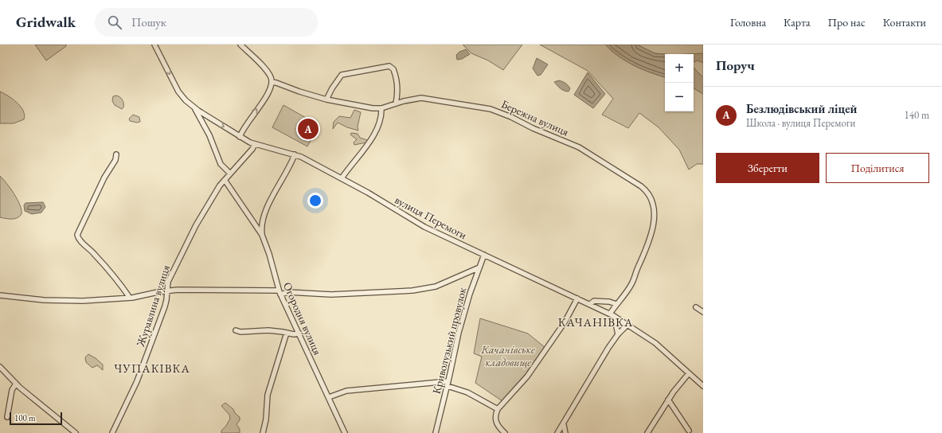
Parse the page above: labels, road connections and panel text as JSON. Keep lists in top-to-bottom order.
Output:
{
  "streets": {
    "street": [
      "Бережна вулиця",
      "вулиця Перемоги",
      "Журавлина вулиця",
      "Огородня вулиця",
      "Криволузький провулок"
    ]
  },
  "crossings": [
    ["Бережна вулиця", "вулиця Перемоги"],
    ["вулиця Перемоги", "Журавлина вулиця"],
    ["вулиця Перемоги", "Криволузький провулок"],
    ["Журавлина вулиця", "Огородня вулиця"]
  ],
  "districts": ["КАЧАНІВКА", "ЧУПАКІВКА"],
  "parks": ["Качанівське кладовище"],
  "scale_bar": "100 m",
  "page": {
    "header": "Gridwalk",
    "search": "Пошук",
    "nav": [
      "Головна",
      "Карта",
      "Про нас",
      "Контакти"
    ],
    "heading": "Поруч",
    "map_buttons": ["+", "−"],
    "list": [
      {
        "mark": "A",
        "name": "Безлюдівський ліцей",
        "note": "Школа · вулиця Перемоги",
        "value": "140 m"
      }
    ],
    "pins": "A",
    "buttons": ["Зберегти", "Поділитися"],
    "scale": "100 m"
  }
}
